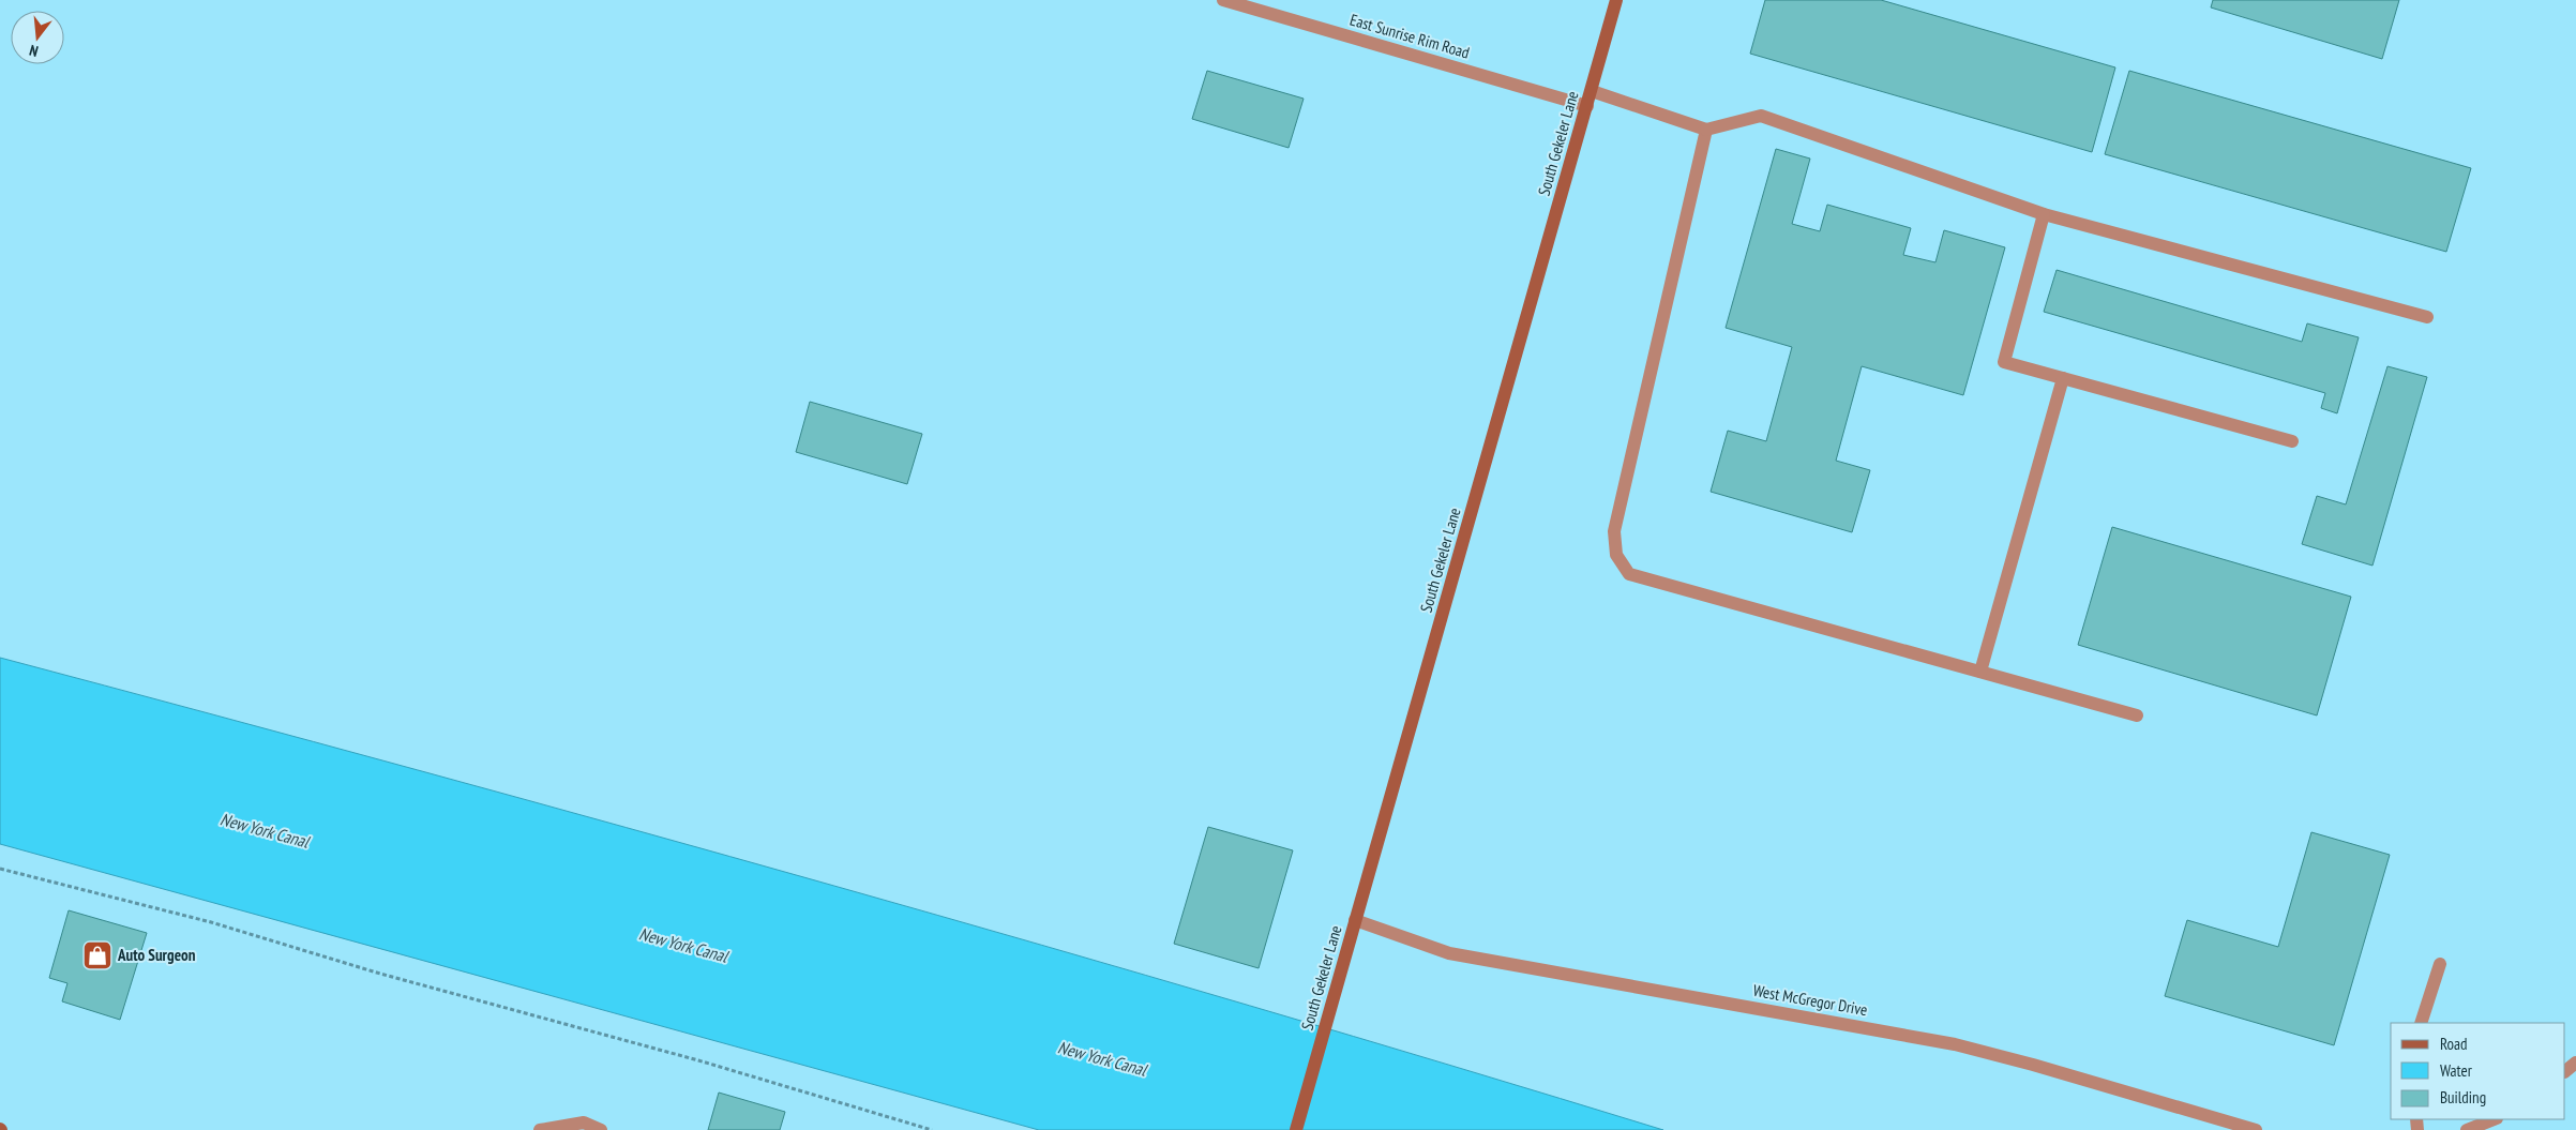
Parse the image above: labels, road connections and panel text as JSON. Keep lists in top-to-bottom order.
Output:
{
  "streets": {
    "street": ["East Sunrise Rim Road", "South Gekeler Lane", "West McGregor Drive"]
  },
  "crossings": [
    ["East Sunrise Rim Road", "South Gekeler Lane"],
    ["South Gekeler Lane", "West McGregor Drive"]
  ],
  "water": ["New York Canal"],
  "places": {
    "shop": ["Auto Surgeon"]
  },
  "legend": ["Road", "Water", "Building"],
  "north": "bottom"
}
